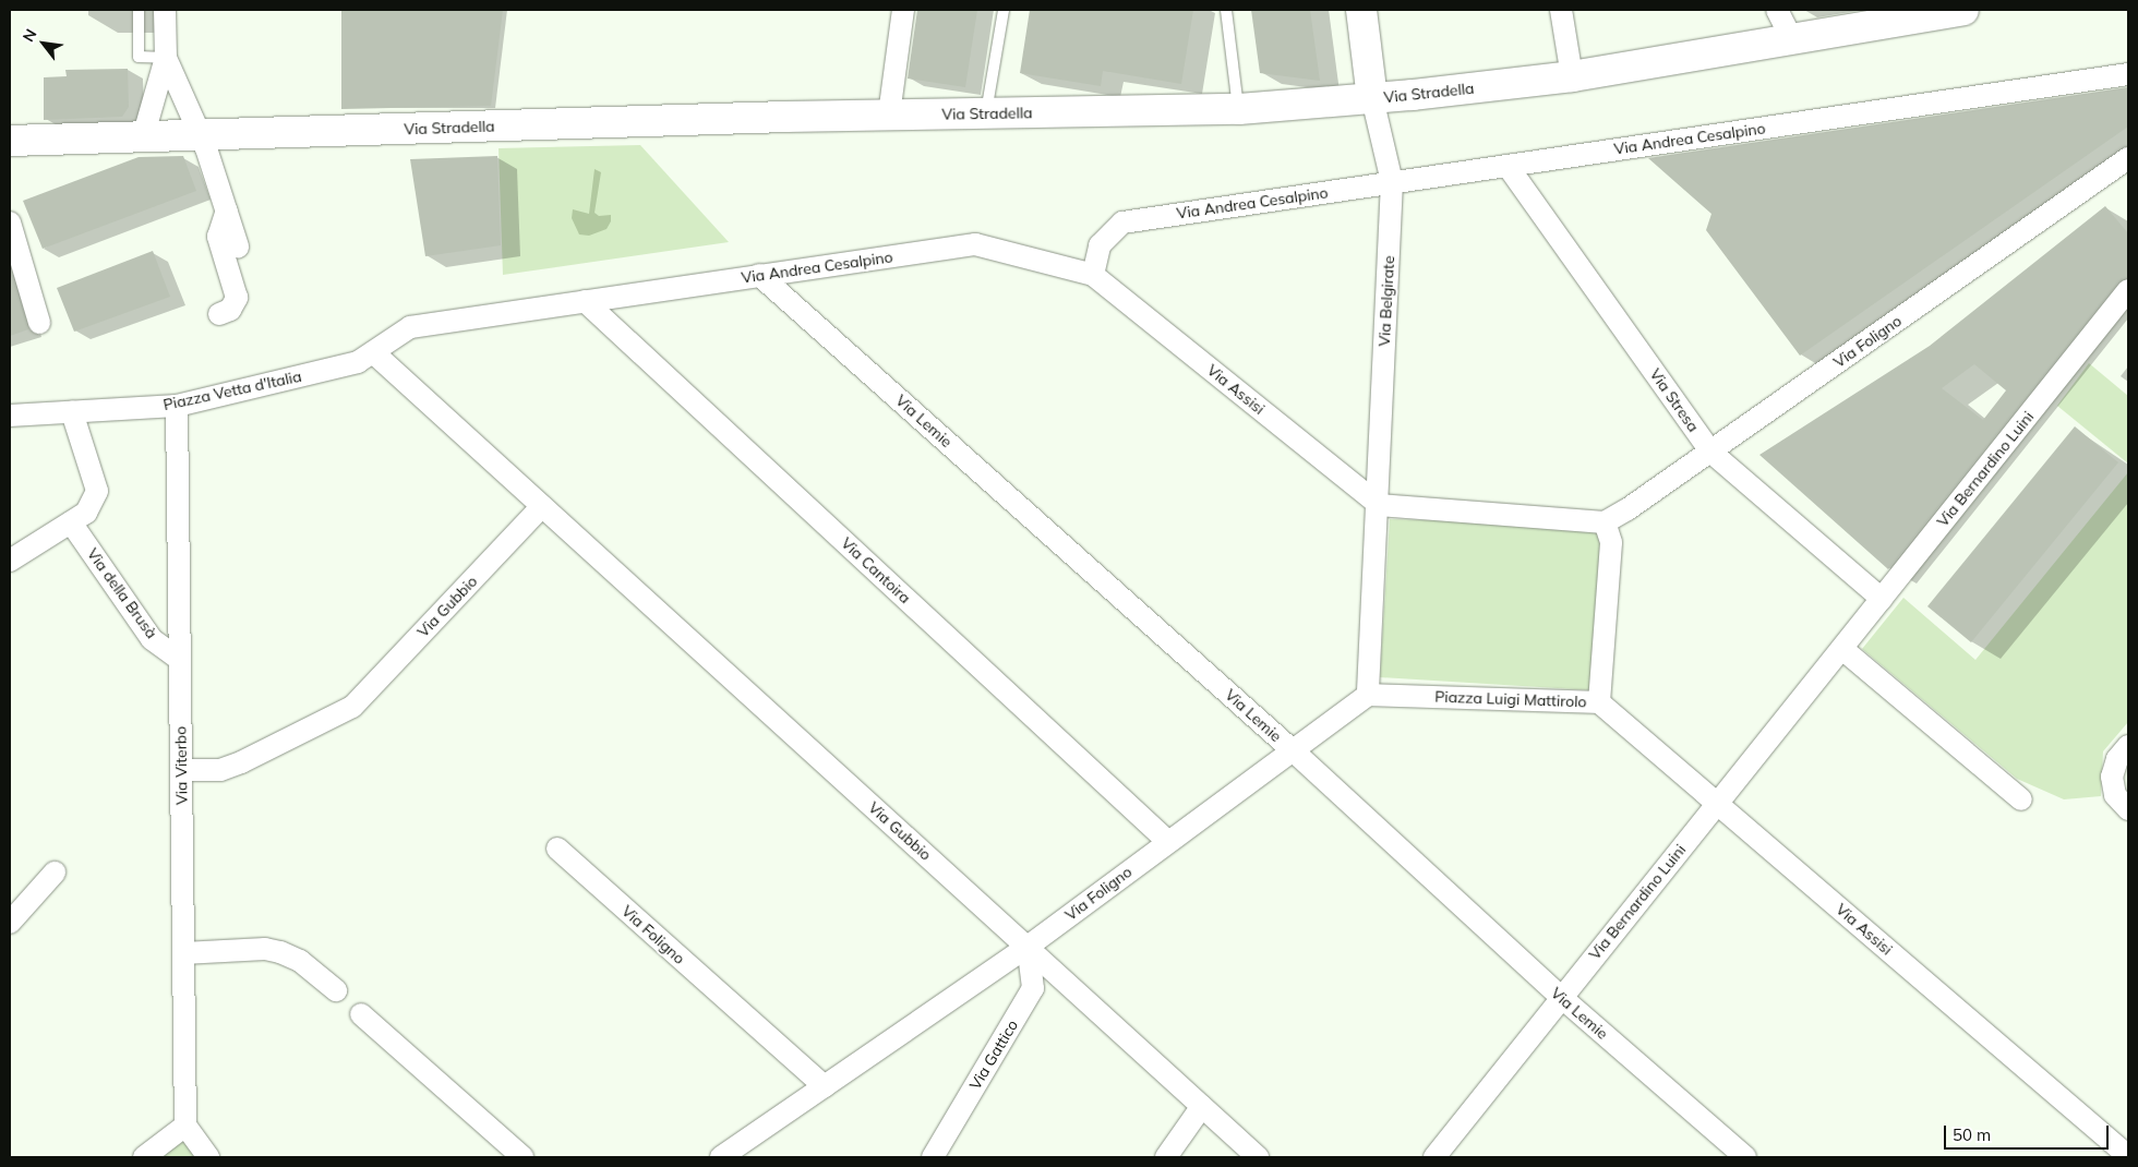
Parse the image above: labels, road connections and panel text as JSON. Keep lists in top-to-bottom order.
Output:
{
  "streets": {
    "street": [
      "Via Stradella",
      "Via Andrea Cesalpino",
      "Via Belgirate",
      "Via Foligno",
      "Via Assisi",
      "Piazza Vetta d'Italia",
      "Via Stresa",
      "Via Lemie",
      "Via Bernardino Luini",
      "Via Cantoira",
      "Via della Brusà",
      "Via Gubbio",
      "Piazza Luigi Mattirolo",
      "Via Viterbo",
      "Via Gattico"
    ]
  },
  "crossings": [
    ["Via Stradella", "Via Belgirate"],
    ["Via Andrea Cesalpino", "Via Belgirate"],
    ["Via Andrea Cesalpino", "Via Assisi"],
    ["Via Andrea Cesalpino", "Piazza Vetta d'Italia"],
    ["Via Andrea Cesalpino", "Via Stresa"],
    ["Via Andrea Cesalpino", "Via Lemie"],
    ["Via Andrea Cesalpino", "Via Cantoira"],
    ["Via Belgirate", "Via Assisi"],
    ["Via Foligno", "Via Stresa"],
    ["Via Foligno", "Via Lemie"],
    ["Via Foligno", "Via Cantoira"],
    ["Via Foligno", "Via Gubbio"],
    ["Via Foligno", "Piazza Luigi Mattirolo"],
    ["Via Foligno", "Via Gattico"],
    ["Via Assisi", "Via Bernardino Luini"],
    ["Via Assisi", "Piazza Luigi Mattirolo"],
    ["Piazza Vetta d'Italia", "Via Gubbio"],
    ["Piazza Vetta d'Italia", "Via Viterbo"],
    ["Via Stresa", "Via Bernardino Luini"],
    ["Via Lemie", "Via Bernardino Luini"],
    ["Via della Brusà", "Via Viterbo"],
    ["Via Gubbio", "Via Viterbo"],
    ["Via Gubbio", "Via Gattico"]
  ],
  "scale_bar": "50 m",
  "north": "top left"
}
